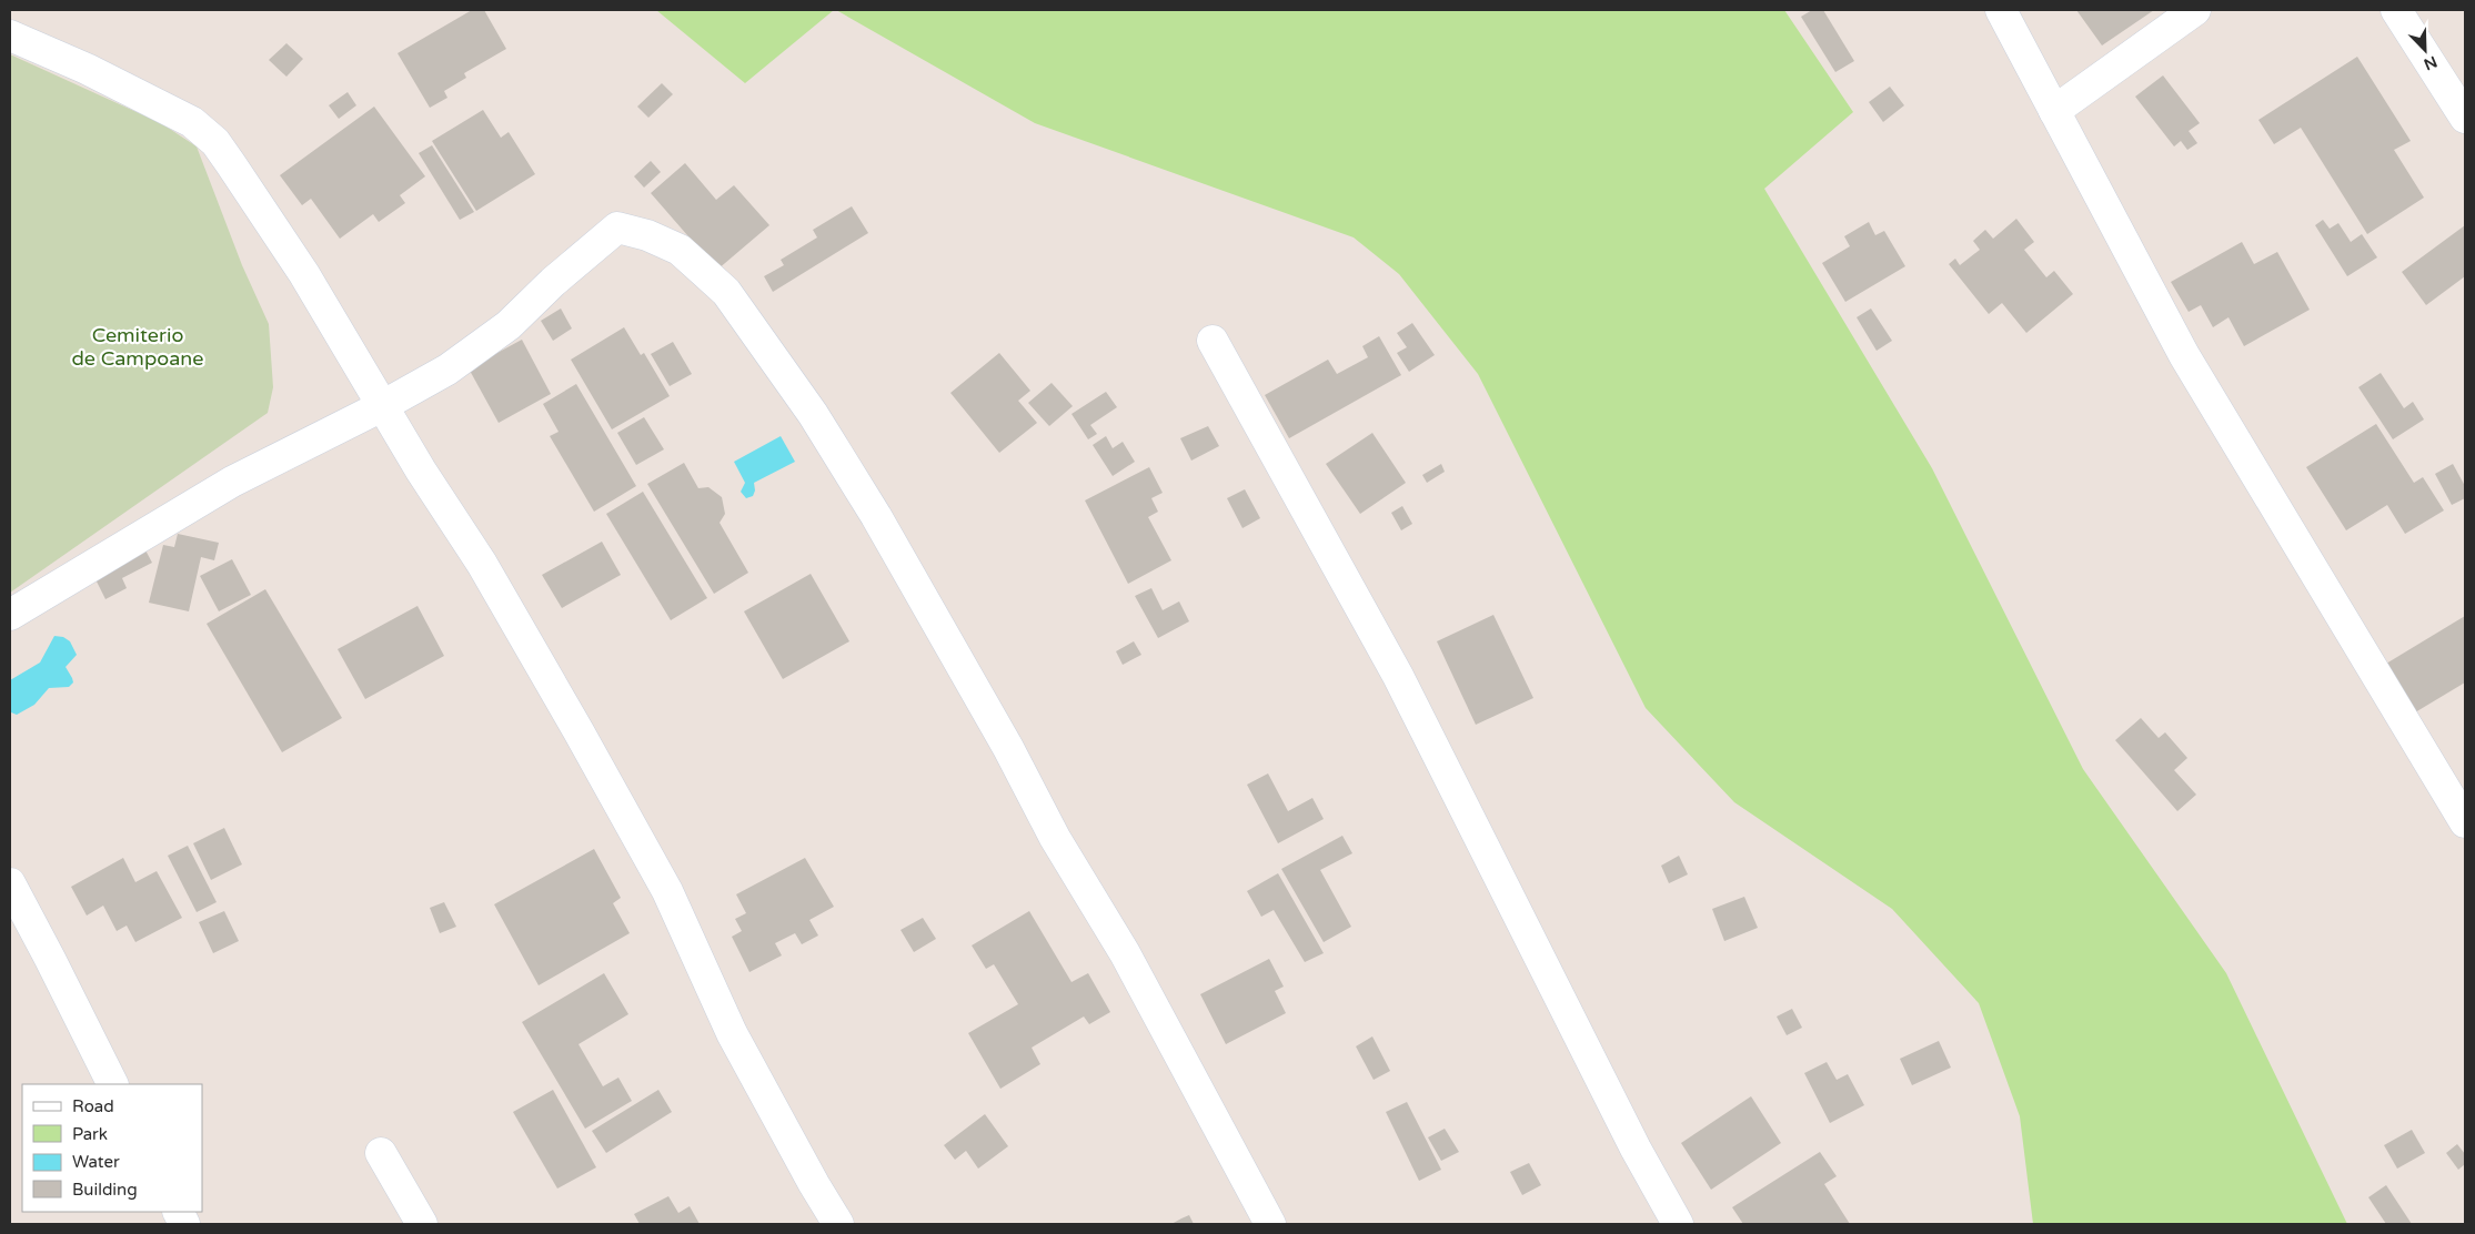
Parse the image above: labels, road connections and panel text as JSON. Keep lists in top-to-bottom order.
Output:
{
  "parks": ["Cemiterio de Campoane"],
  "legend": [
    "Road",
    "Park",
    "Water",
    "Building"
  ],
  "north": "bottom right"
}
